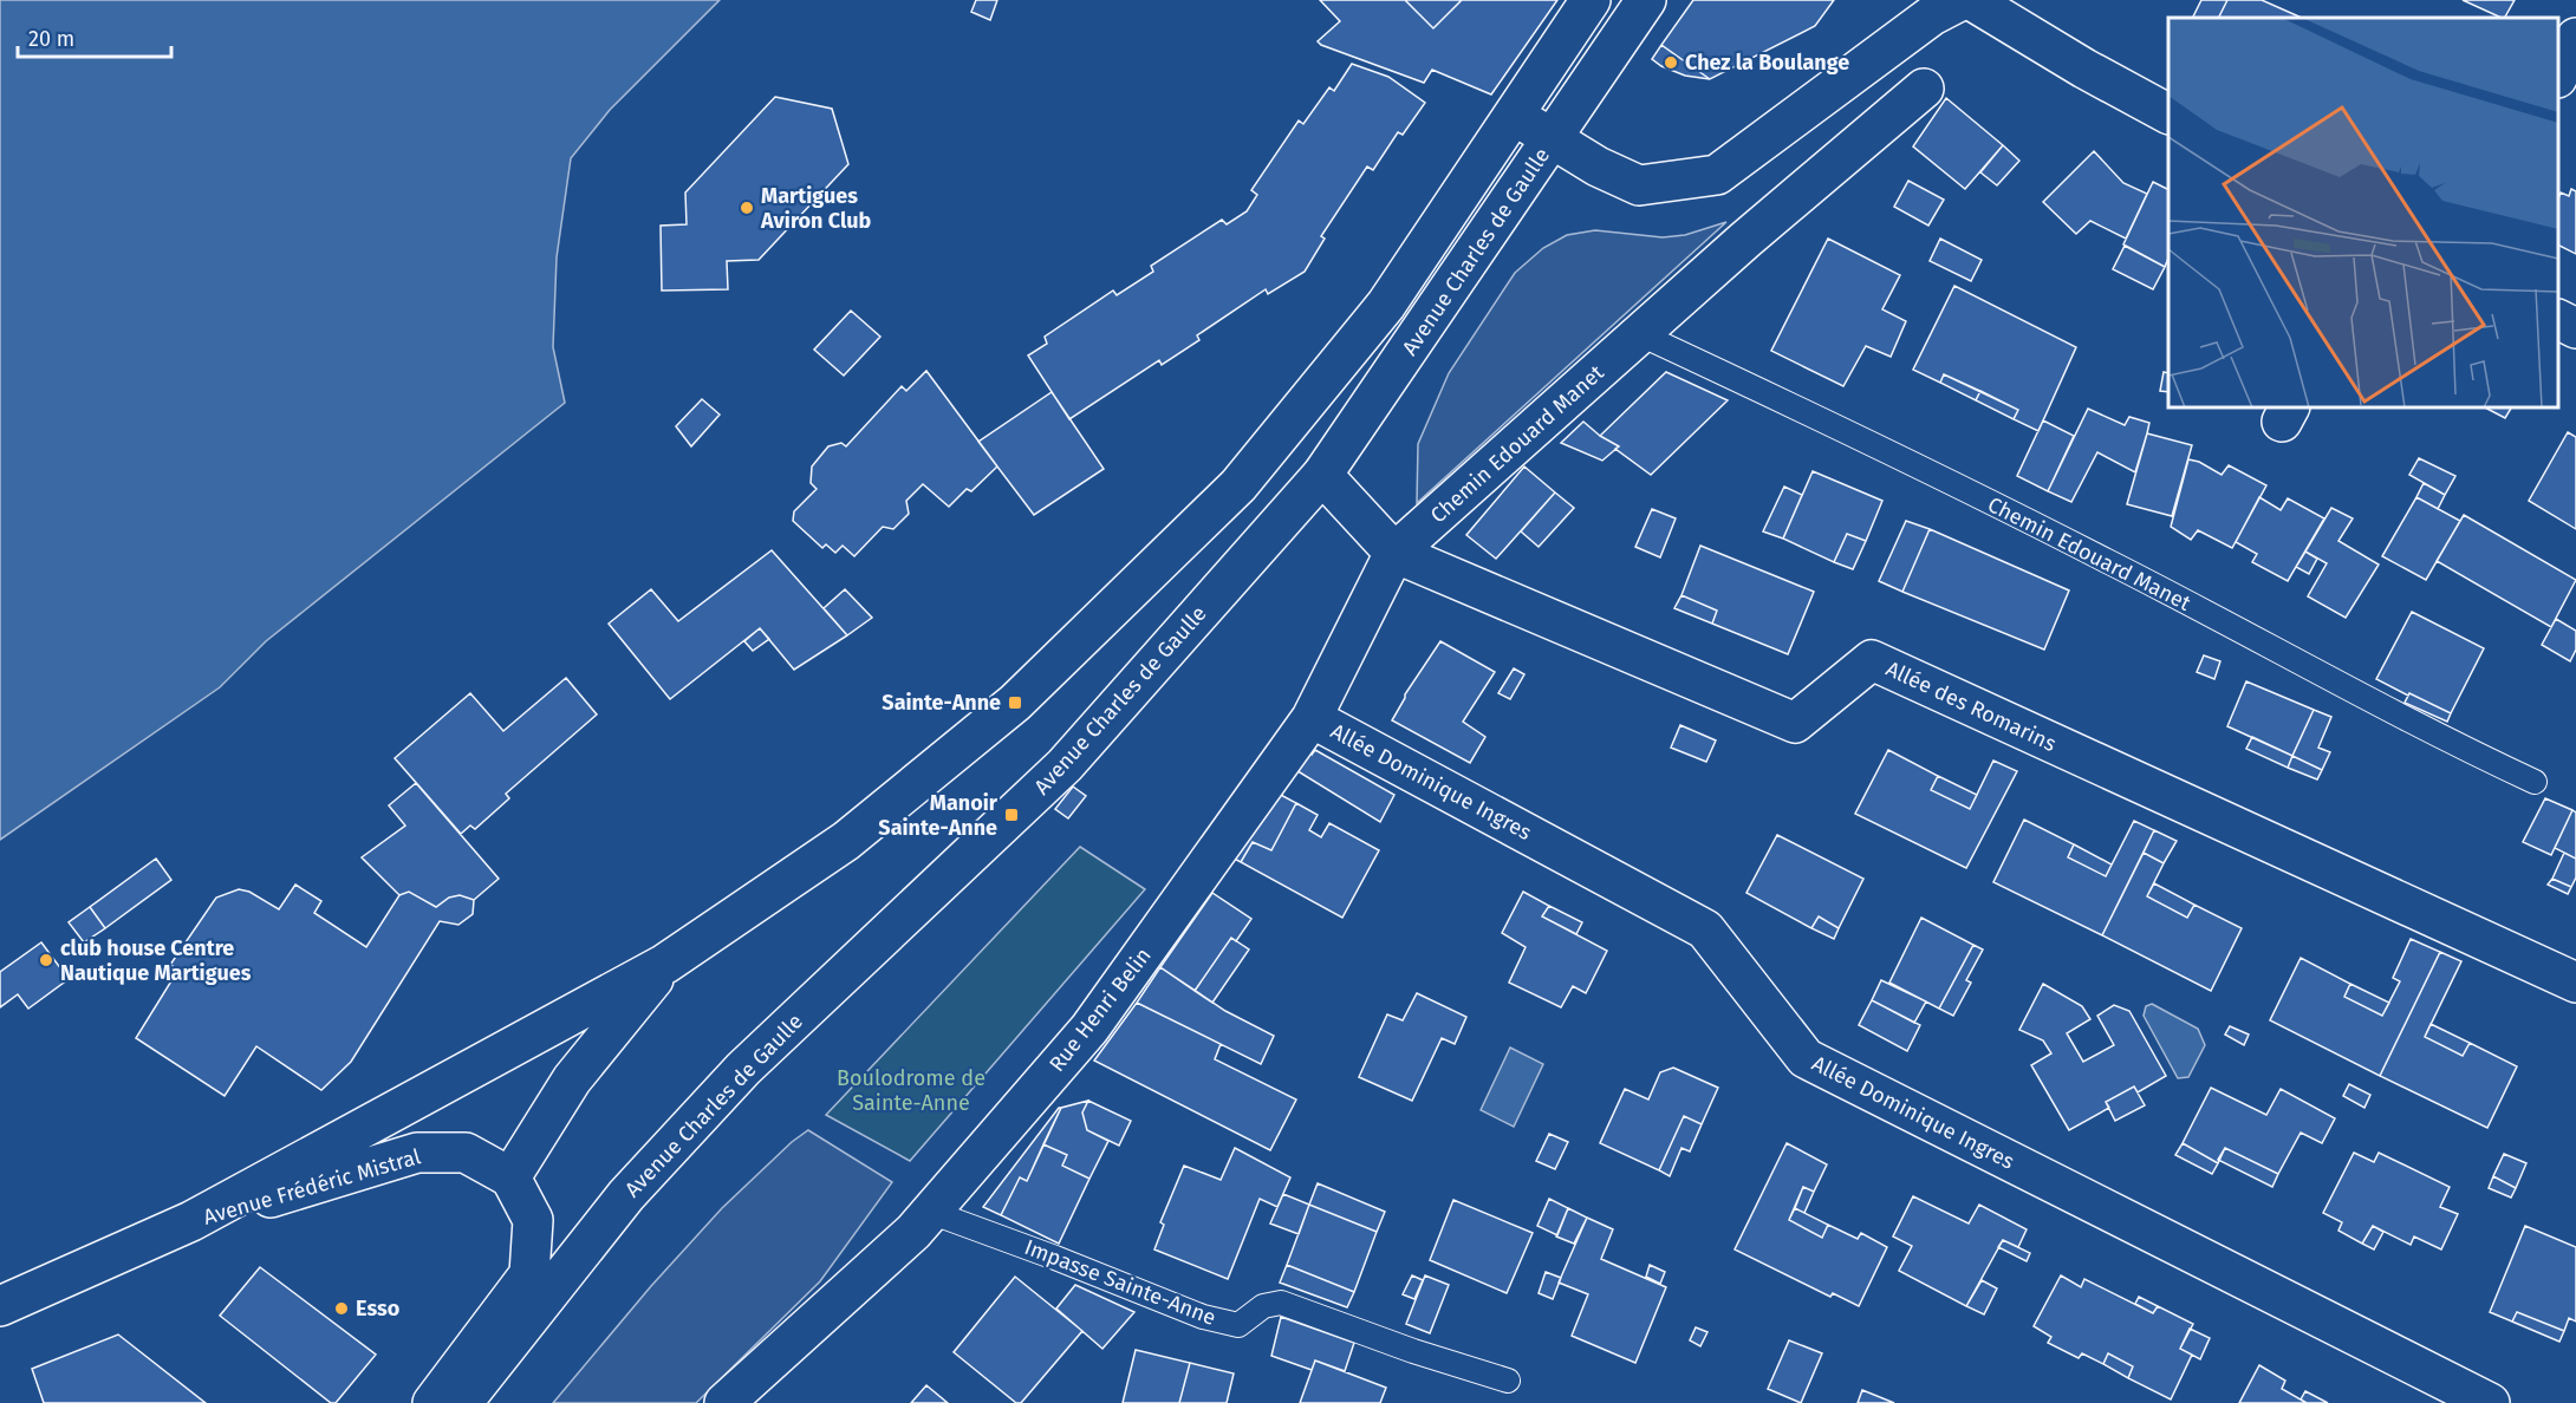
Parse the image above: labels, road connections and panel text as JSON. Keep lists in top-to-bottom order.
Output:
{
  "streets": {
    "street": [
      "Avenue Charles de Gaulle",
      "Chemin Edouard Manet",
      "Allée des Romarins",
      "Allée Dominique Ingres",
      "Rue Henri Belin",
      "Avenue Frédéric Mistral"
    ],
    "lane": ["Impasse Sainte-Anne"]
  },
  "crossings": [
    ["Avenue Charles de Gaulle", "Allée des Romarins"],
    ["Chemin Edouard Manet", "Allée des Romarins"],
    ["Chemin Edouard Manet", "Rue Henri Belin"],
    ["Allée des Romarins", "Rue Henri Belin"],
    ["Allée Dominique Ingres", "Rue Henri Belin"],
    ["Rue Henri Belin", "Impasse Sainte-Anne"]
  ],
  "parks": ["Boulodrome de Sainte-Anne"],
  "places": {
    "other": [
      "Chez la Boulange",
      "Martigues Aviron Club",
      "club house Centre Nautique Martigues",
      "Esso"
    ],
    "transit": ["Sainte-Anne", "Manoir Sainte-Anne"]
  },
  "scale_bar": "20 m"
}
